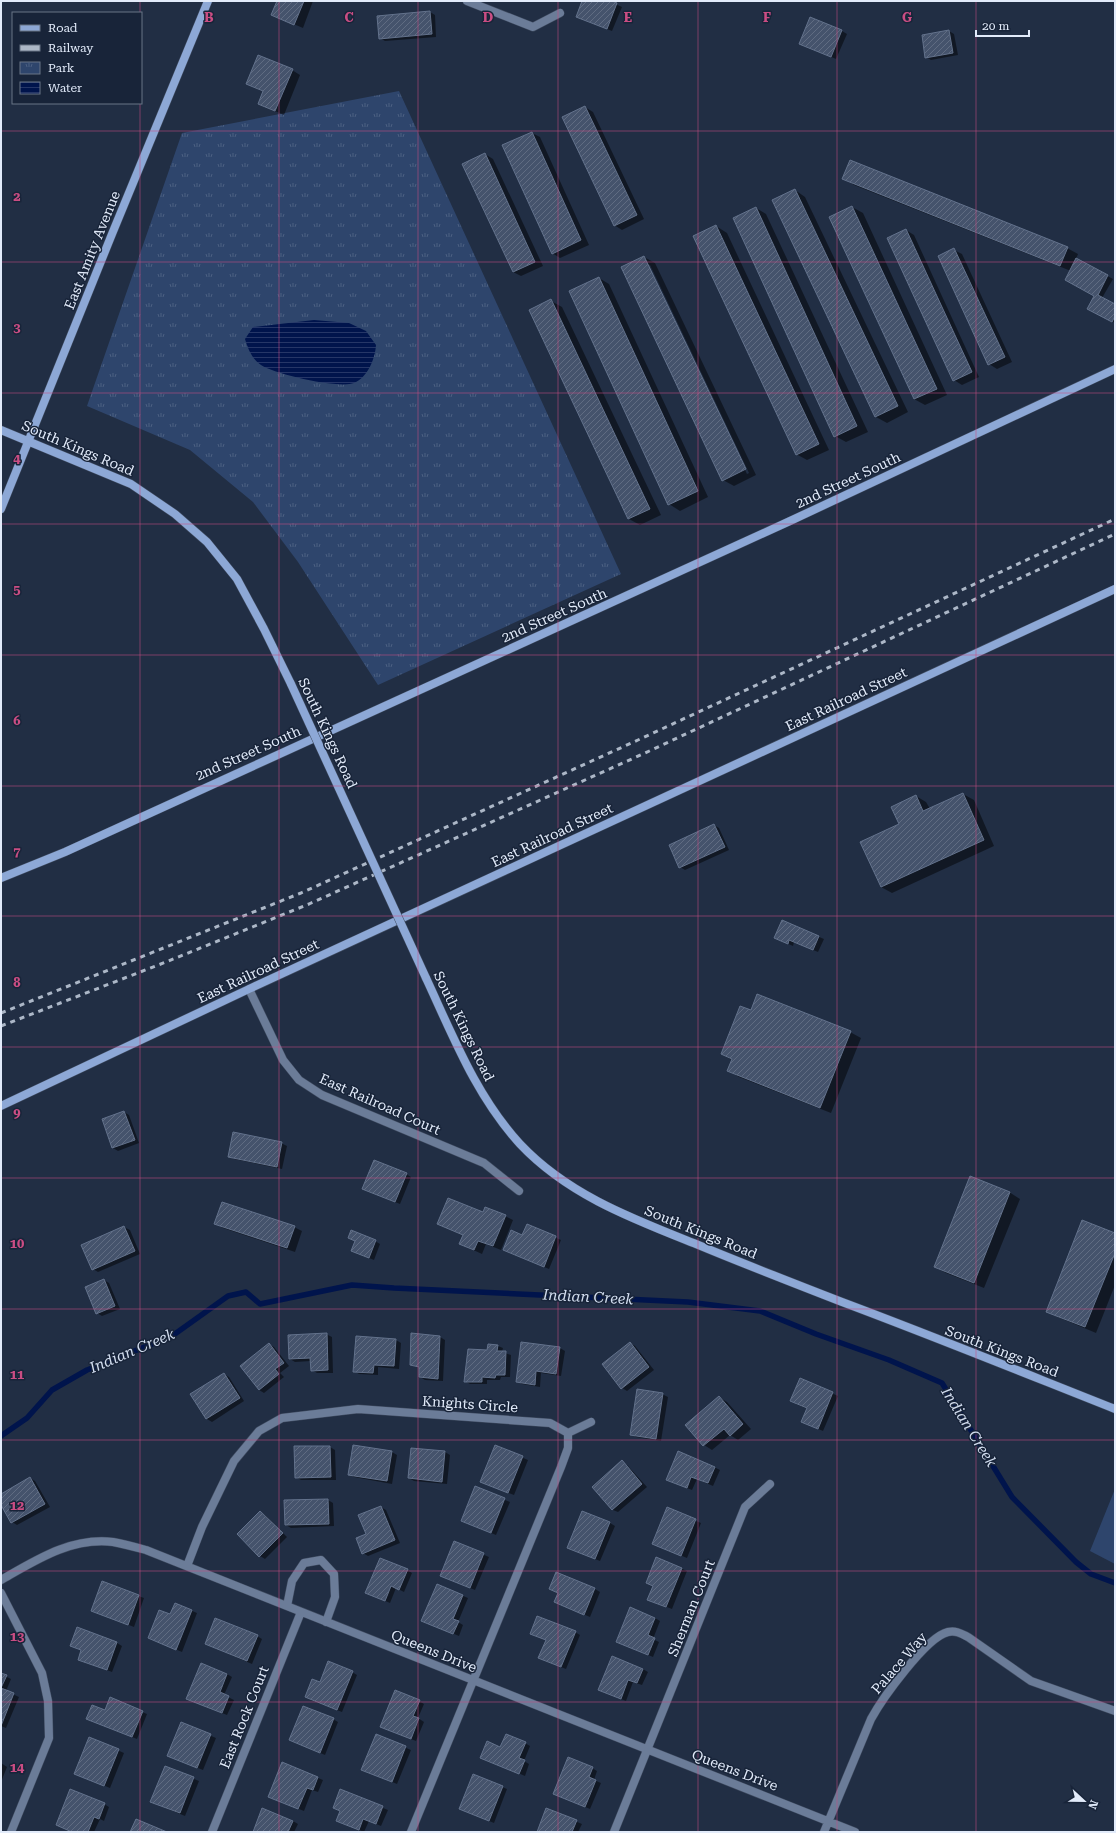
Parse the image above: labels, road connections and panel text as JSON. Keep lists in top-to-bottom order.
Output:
{
  "streets": {
    "street": [
      "East Amity Avenue",
      "South Kings Road",
      "2nd Street South",
      "East Railroad Street",
      "East Railroad Court",
      "Knights Circle",
      "Sherman Court",
      "Queens Drive",
      "Palace Way",
      "East Rock Court"
    ]
  },
  "crossings": [
    ["East Amity Avenue", "South Kings Road"],
    ["East Railroad Street", "East Railroad Court"],
    ["Knights Circle", "Queens Drive"],
    ["Sherman Court", "Queens Drive"],
    ["Queens Drive", "Palace Way"],
    ["Queens Drive", "East Rock Court"]
  ],
  "water": ["Indian Creek"],
  "legend": [
    "Road",
    "Railway",
    "Park",
    "Water"
  ],
  "scale_bar": "20 m",
  "north": "right",
  "grid": {
    "columns": [
      "B",
      "C",
      "D",
      "E",
      "F",
      "G"
    ],
    "rows": [
      "2",
      "3",
      "4",
      "5",
      "6",
      "7",
      "8",
      "9",
      "10",
      "11",
      "12",
      "13",
      "14"
    ]
  }
}
